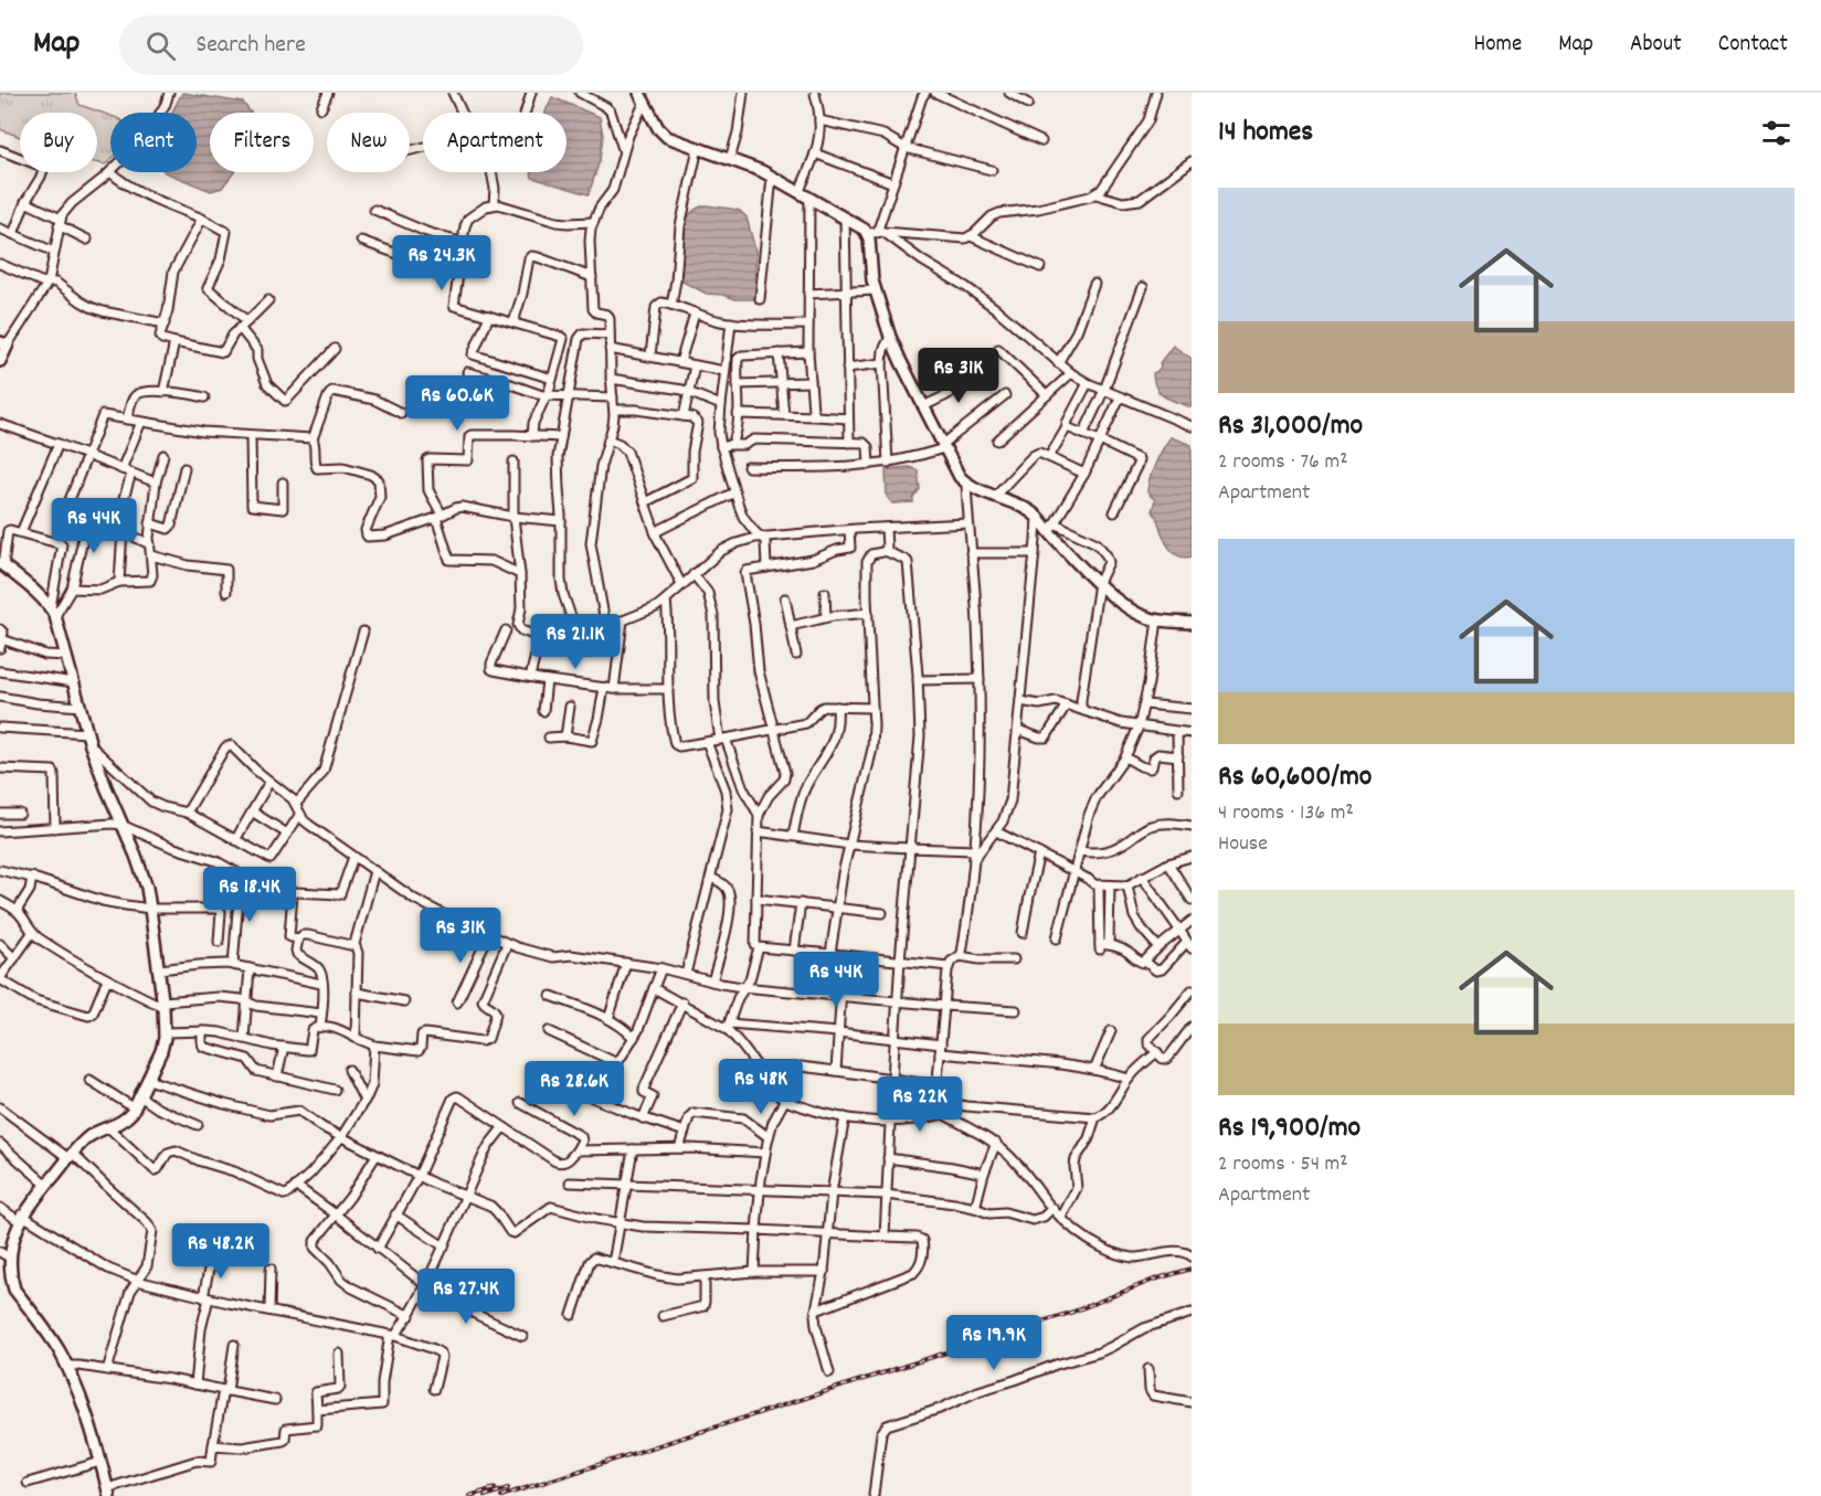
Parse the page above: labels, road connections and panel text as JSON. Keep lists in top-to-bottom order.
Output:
{
  "page": {
    "header": "Map",
    "search": "Search here",
    "nav": [
      "Home",
      "Map",
      "About",
      "Contact"
    ],
    "heading": "14 homes",
    "chip": [
      "Buy",
      "Rent",
      "Filters",
      "New",
      "Apartment"
    ],
    "list": [
      {
        "name": "Rs 31,000/mo",
        "note": "2 rooms · 76 m² · Apartment"
      },
      {
        "name": "Rs 60,600/mo",
        "note": "4 rooms · 136 m² · House"
      },
      {
        "name": "Rs 19,900/mo",
        "note": "2 rooms · 54 m² · Apartment"
      }
    ],
    "price": [
      "Rs 24.3K",
      "Rs 31K",
      "Rs 60.6K",
      "Rs 44K",
      "Rs 21.1K",
      "Rs 18.4K",
      "Rs 31K",
      "Rs 44K",
      "Rs 48K",
      "Rs 28.6K",
      "Rs 22K",
      "Rs 48.2K",
      "Rs 27.4K",
      "Rs 19.9K"
    ]
  }
}
